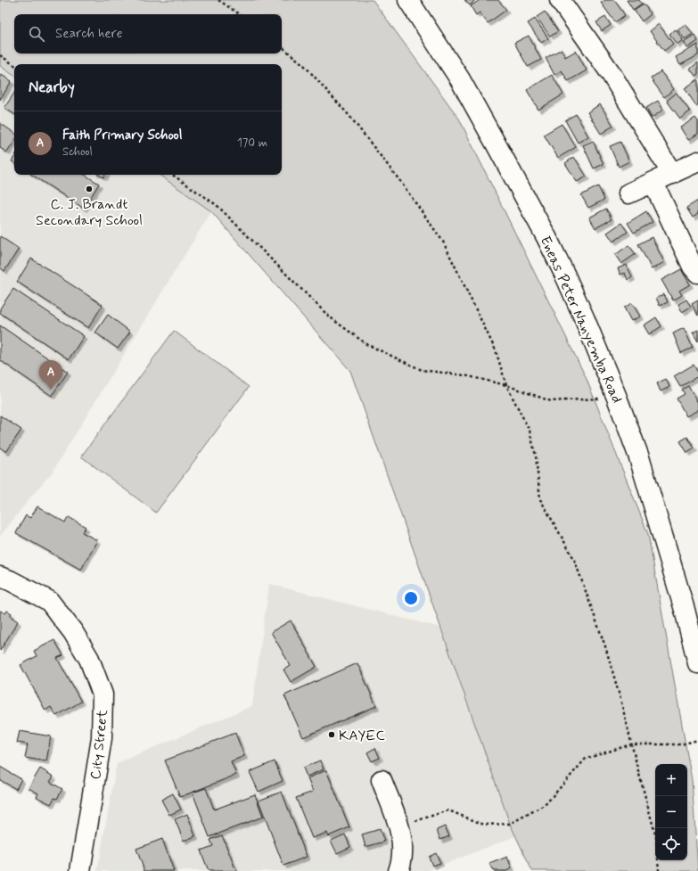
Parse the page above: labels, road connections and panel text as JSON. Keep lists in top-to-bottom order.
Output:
{
  "streets": {
    "main road": ["Eneas Peter Nanyemba Road", "City Street"]
  },
  "places": ["C. J. Brandt Secondary School", "KAYEC"],
  "page": {
    "search": "Search here",
    "heading": "Nearby",
    "list": [
      {
        "mark": "A",
        "name": "Faith Primary School",
        "note": "School",
        "value": "170 m"
      }
    ],
    "pins": "A",
    "map_buttons": ["+", "−"]
  }
}
